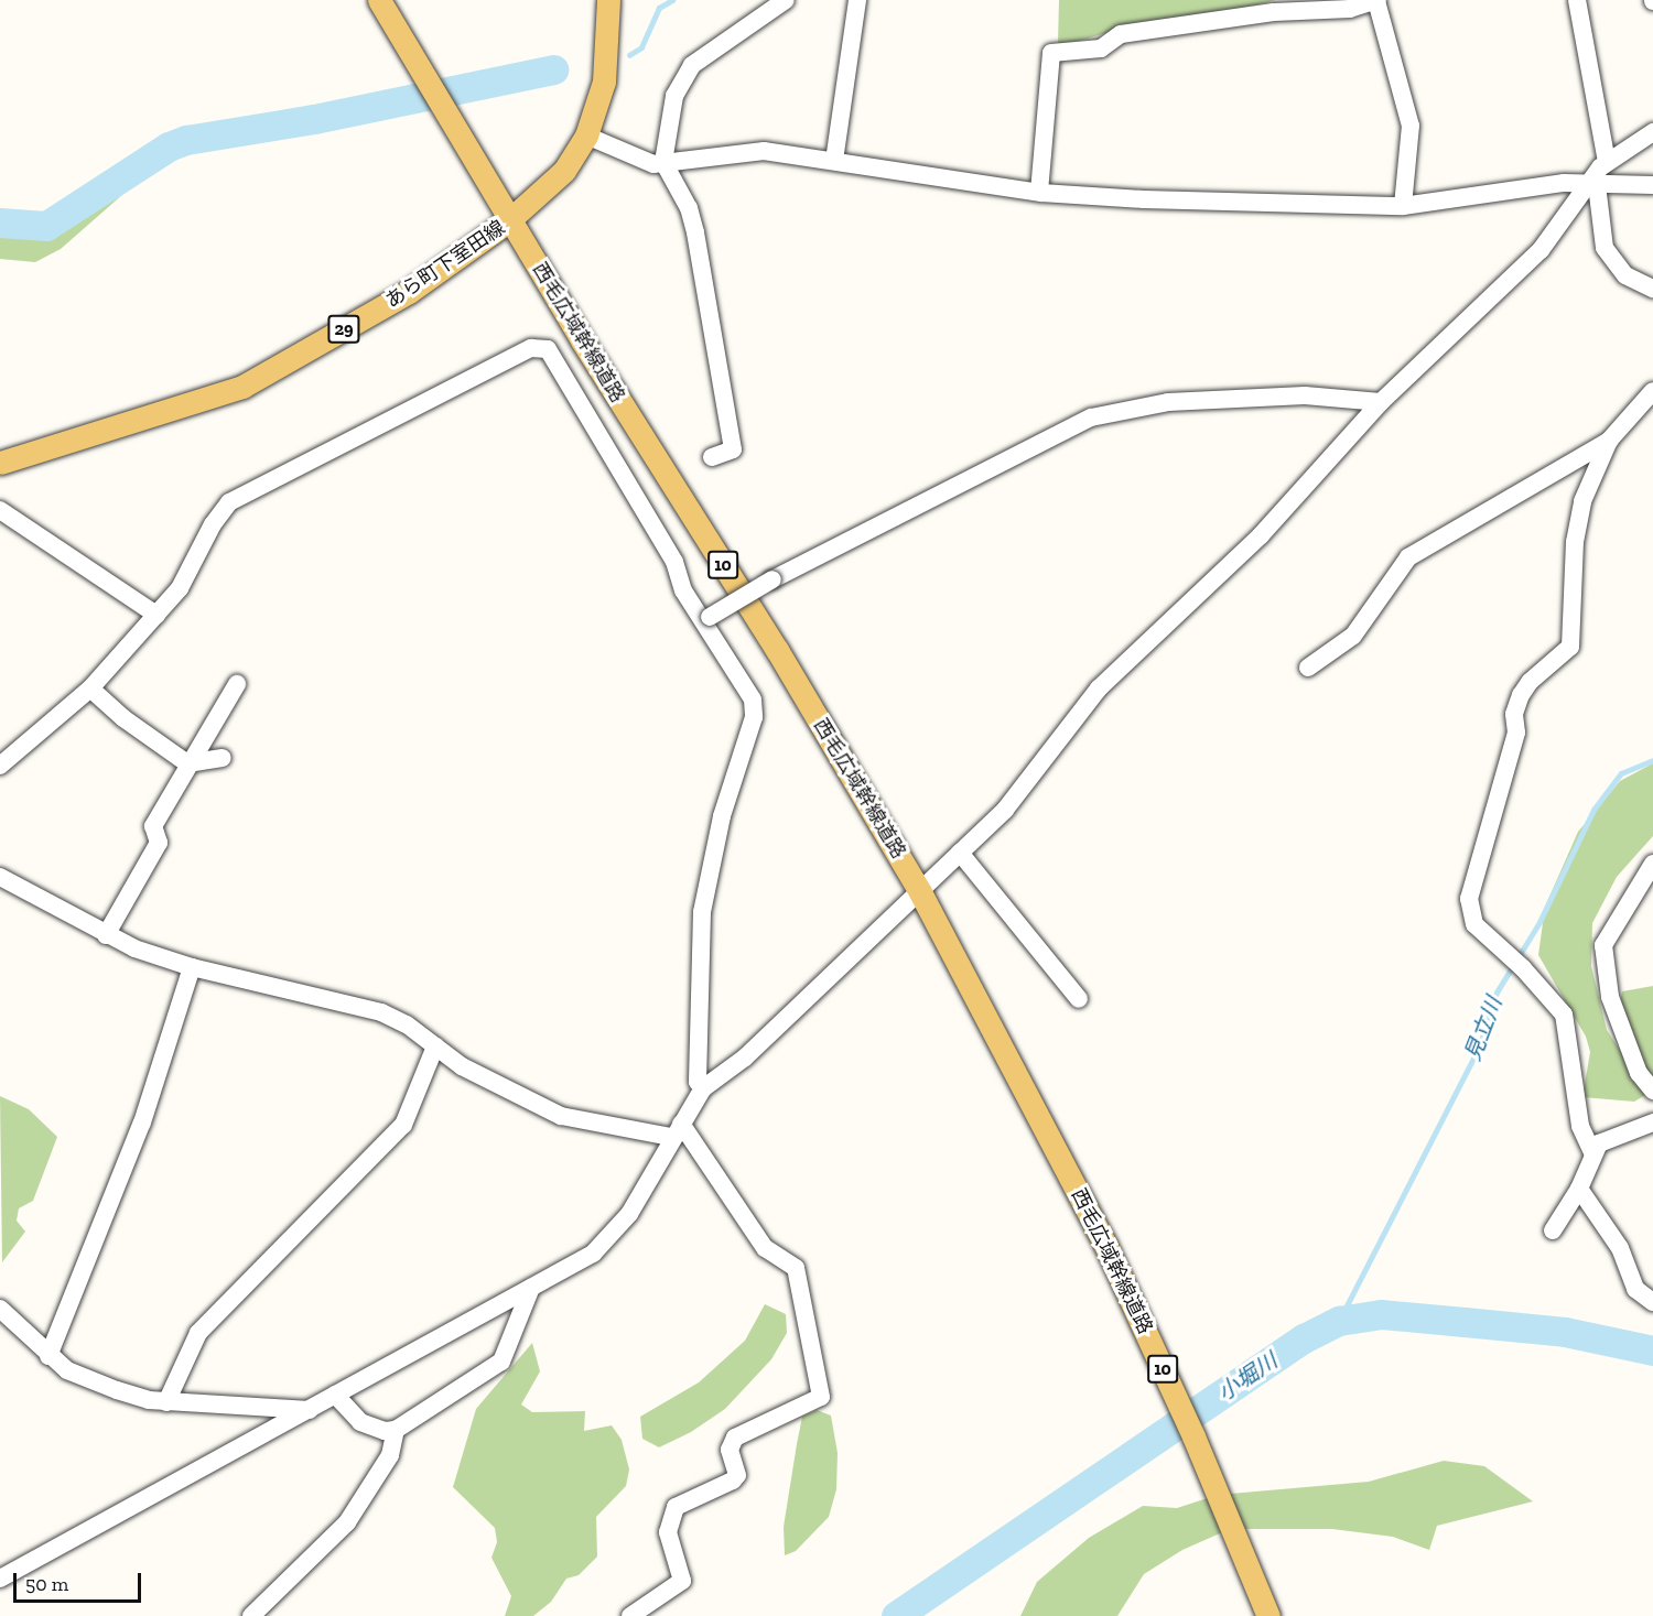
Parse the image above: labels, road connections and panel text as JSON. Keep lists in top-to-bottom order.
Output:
{
  "streets": {
    "main road": [
      "あら町下室田線",
      "29",
      "西毛広域幹線道路",
      "10"
    ]
  },
  "crossings": [
    ["あら町下室田線", "西毛広域幹線道路"]
  ],
  "water": ["見立川", "小堀川"],
  "scale_bar": "50 m"
}
